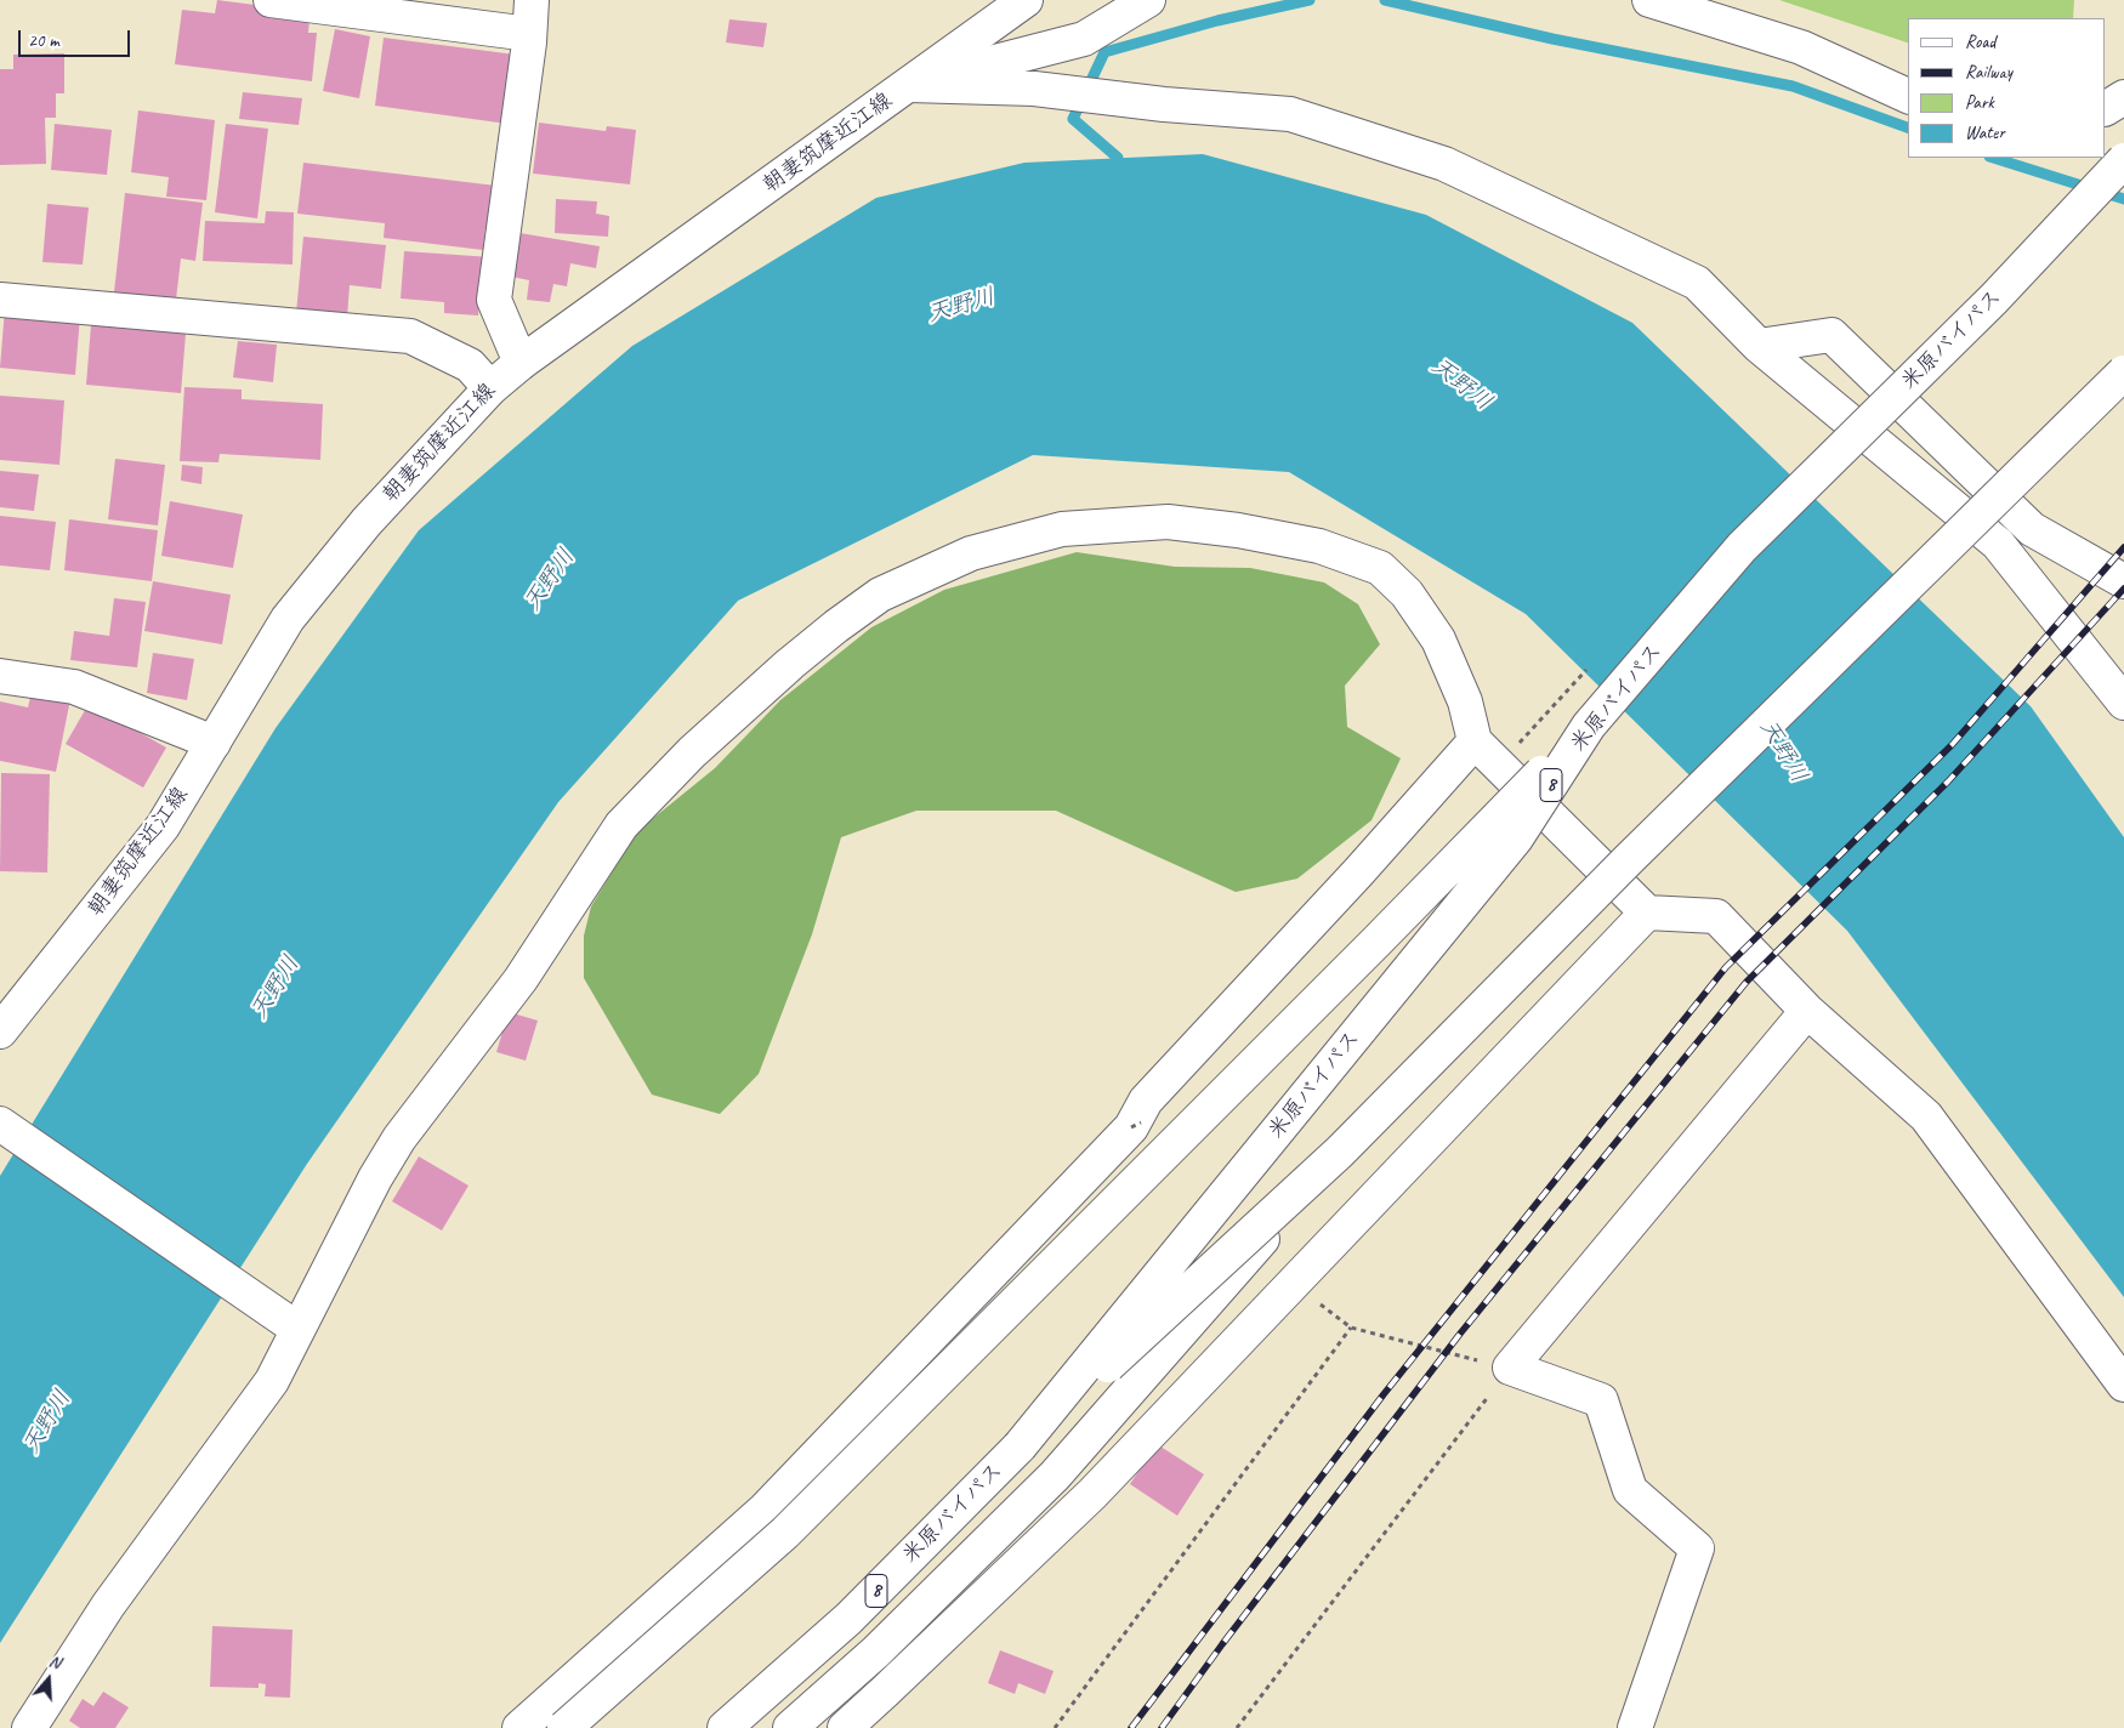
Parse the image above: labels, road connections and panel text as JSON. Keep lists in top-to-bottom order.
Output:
{
  "streets": {
    "main road": ["朝妻筑摩近江線", "米原バイパス", "8"]
  },
  "water": ["天野川"],
  "legend": [
    "Road",
    "Railway",
    "Park",
    "Water"
  ],
  "scale_bar": "20 m",
  "north": "top"
}
